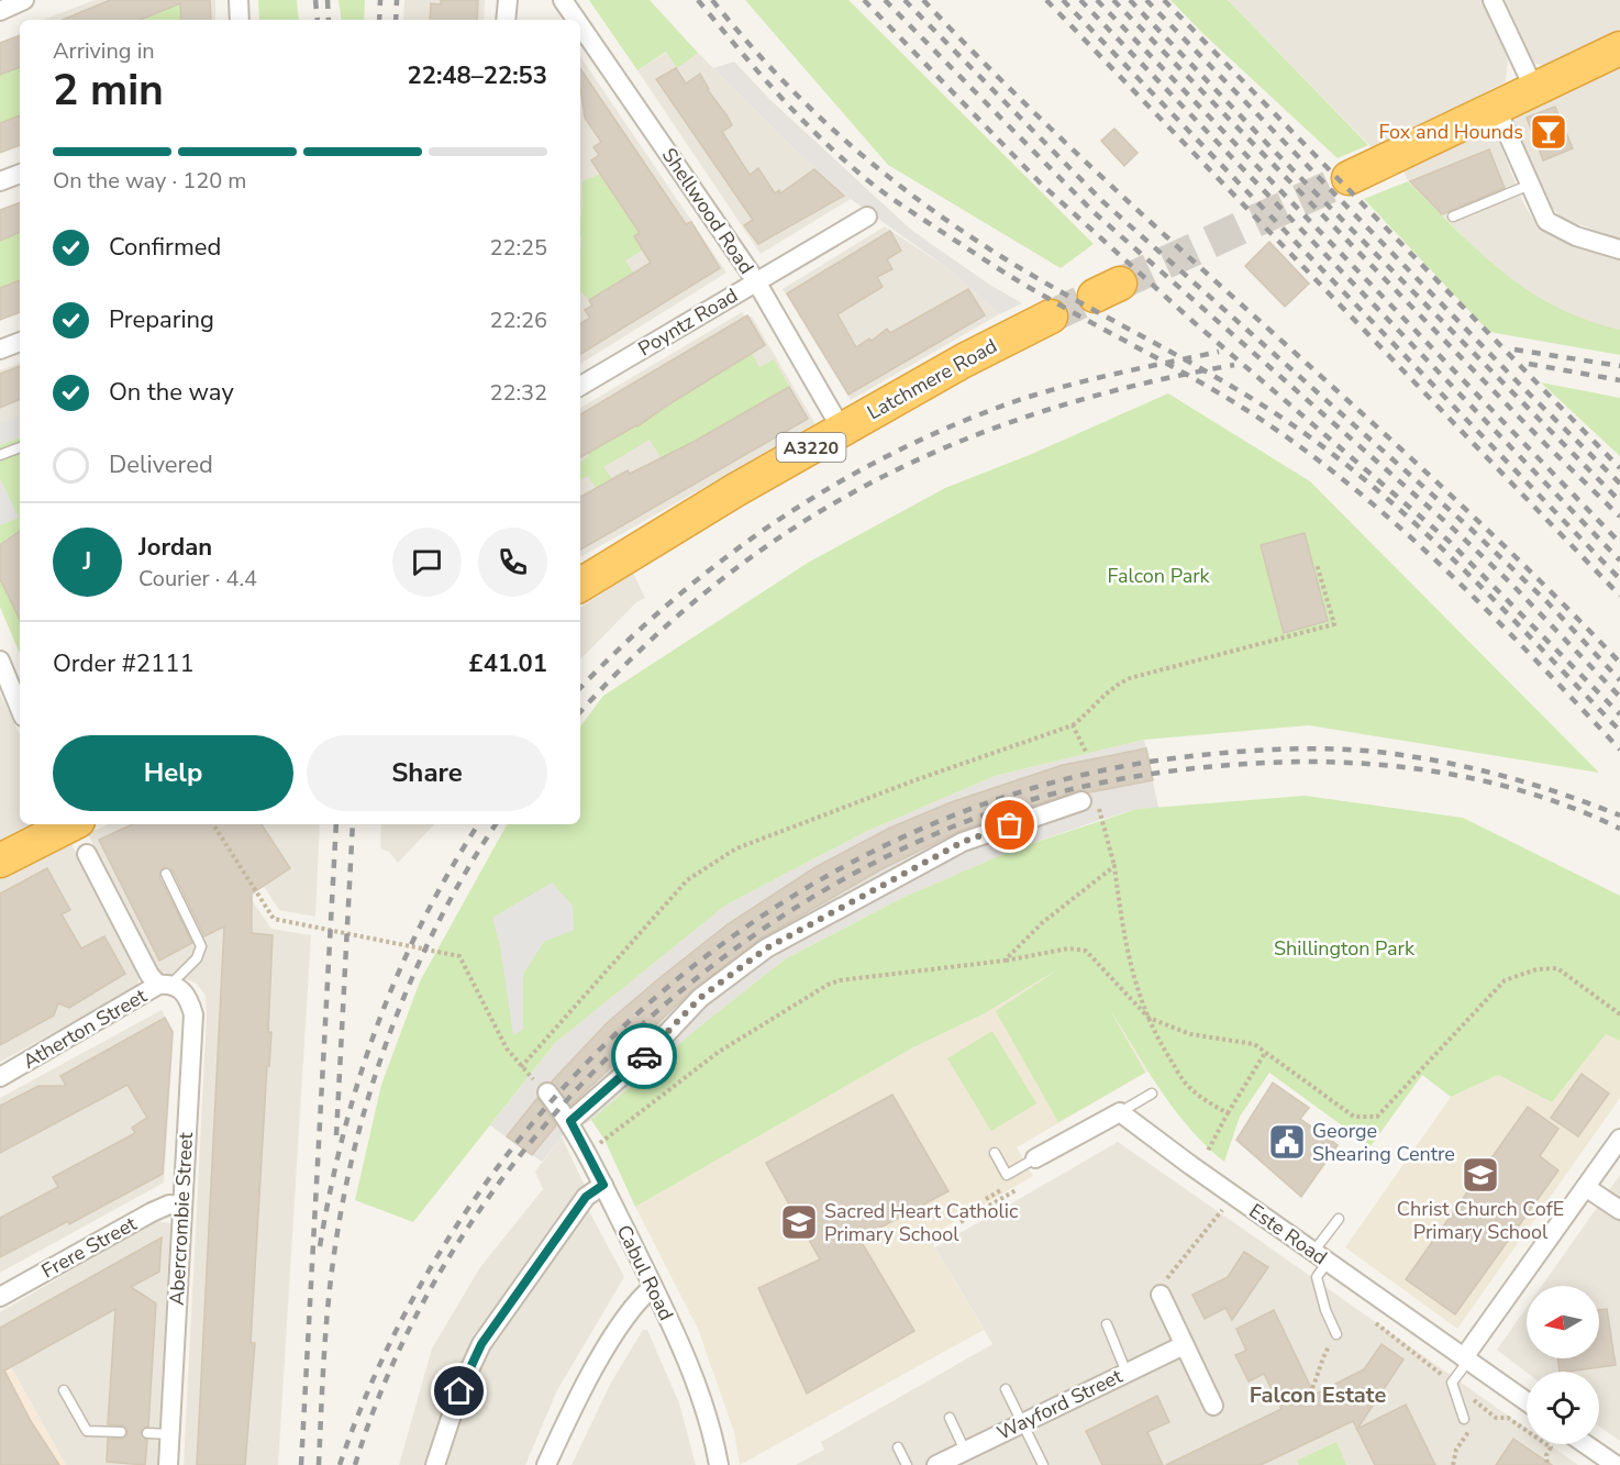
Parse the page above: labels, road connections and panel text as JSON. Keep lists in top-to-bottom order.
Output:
{
  "streets": {
    "highway": ["Latchmere Road", "A3220"],
    "street": [
      "Shellwood Road",
      "Poyntz Road",
      "Atherton Street",
      "Abercrombie Street",
      "Este Road",
      "Frere Street",
      "Cabul Road",
      "Wayford Street"
    ]
  },
  "crossings": [
    ["Shellwood Road", "Poyntz Road"],
    ["Shellwood Road", "Latchmere Road"],
    ["Atherton Street", "Abercrombie Street"],
    ["Abercrombie Street", "Frere Street"]
  ],
  "districts": ["Falcon Estate"],
  "parks": ["Falcon Park", "Shillington Park"],
  "places": {
    "bar": ["Fox and Hounds"],
    "public building": ["George Shearing Centre"],
    "school or university": ["Christ Church CofE Primary School", "Sacred Heart Catholic Primary School"]
  },
  "north": "left",
  "page": {
    "heading": ["2 min", "Arriving in", "22:48–22:53"],
    "panel": [
      "Jordan",
      "Courier · 4.4",
      "Order #2111",
      "£41.01"
    ],
    "bar": "On the way · 120 m",
    "list": [
      ["Confirmed", "22:25"],
      ["Preparing", "22:26"],
      ["On the way", "22:32"],
      "Delivered"
    ],
    "round": "J",
    "buttons": ["Help", "Share"]
  }
}
